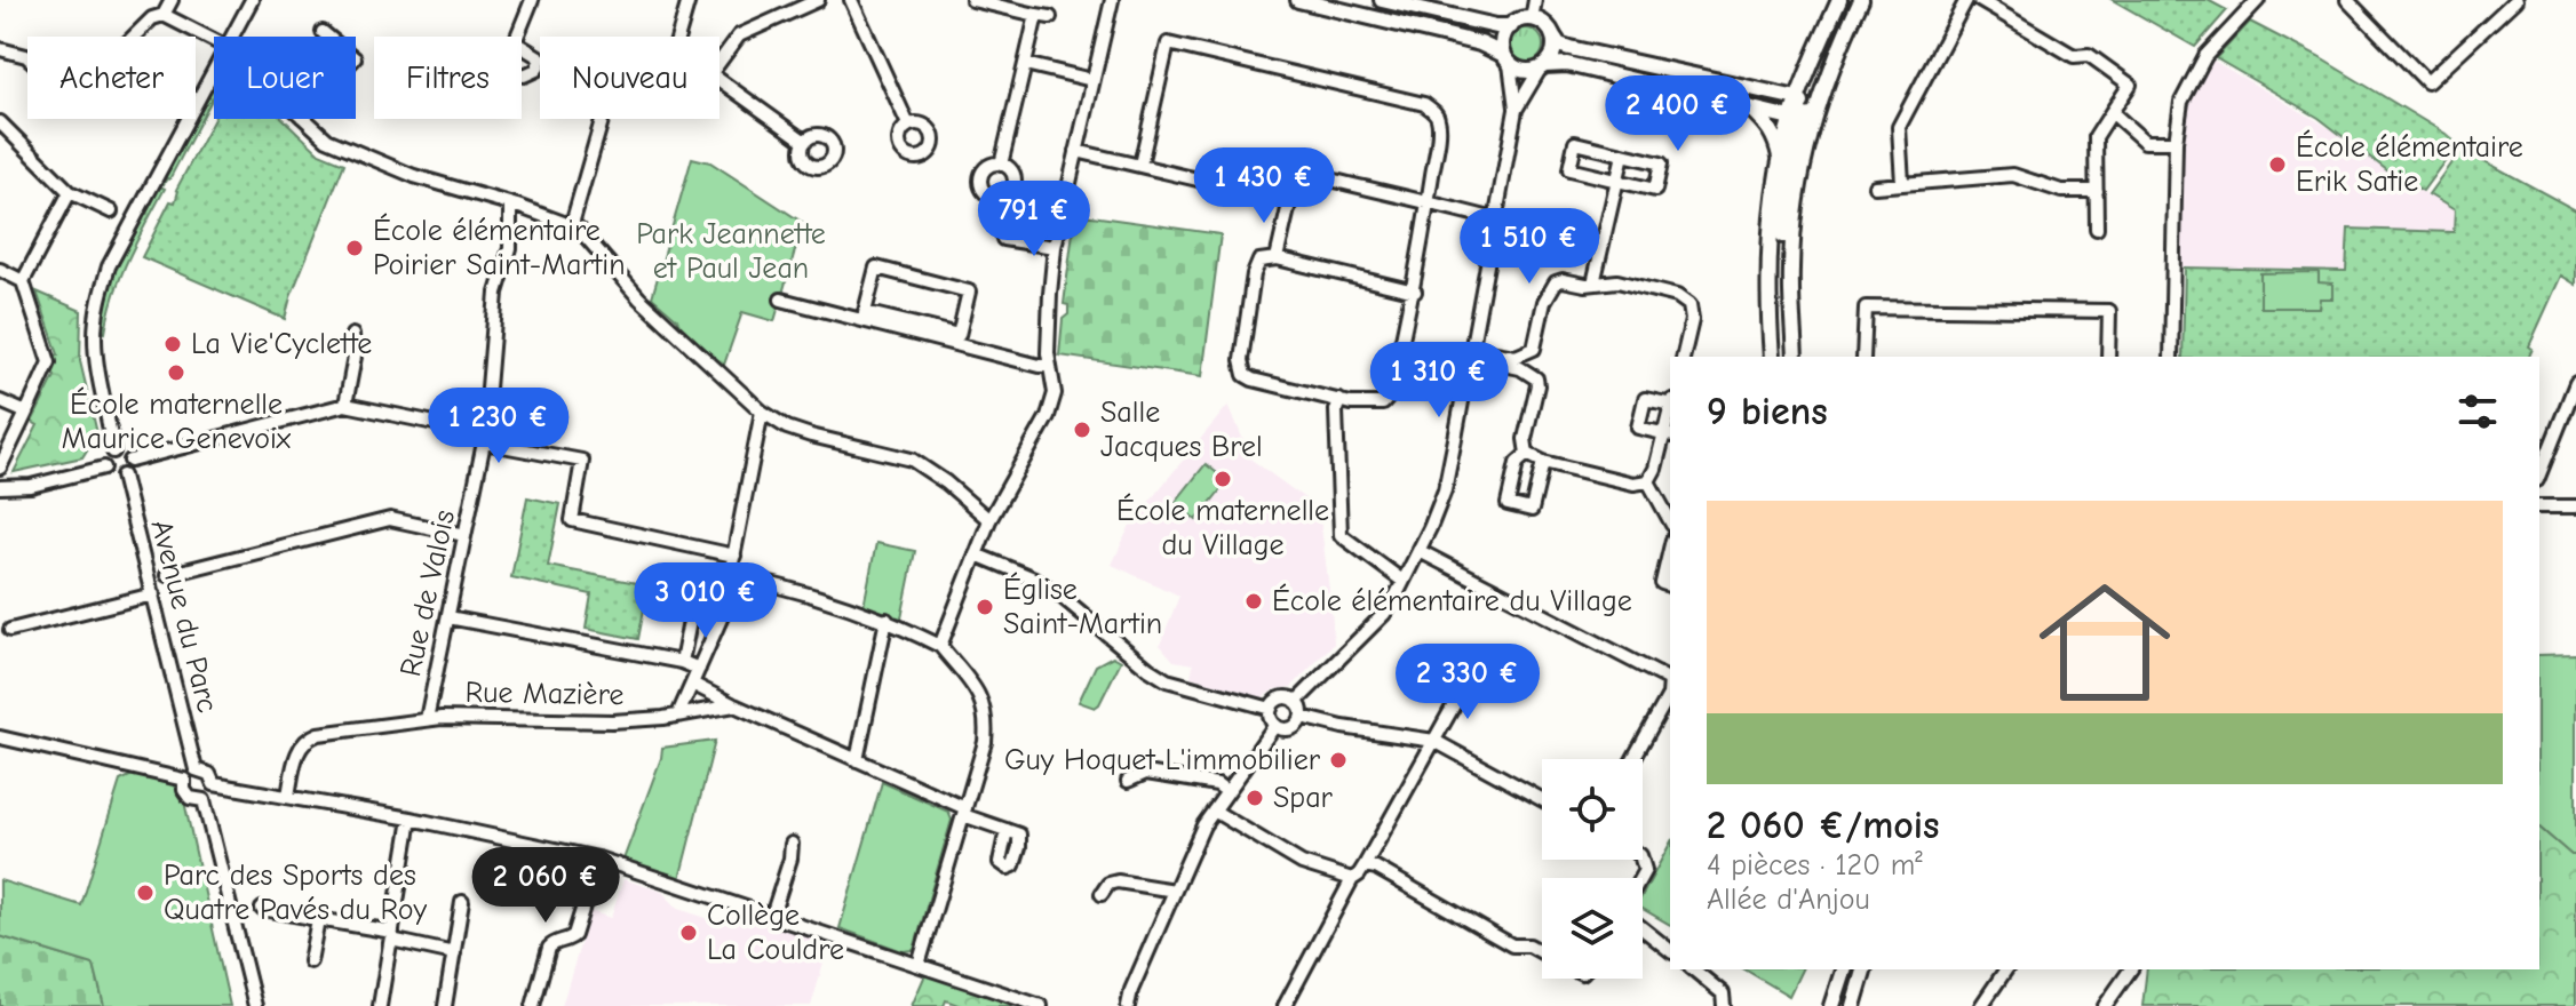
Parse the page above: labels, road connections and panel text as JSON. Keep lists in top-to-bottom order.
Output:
{
  "streets": {
    "street": ["Rue de Valois", "Avenue du Parc", "Rue Mazière"]
  },
  "crossings": [
    ["Rue de Valois", "Rue Mazière"]
  ],
  "parks": ["Park Jeannette et Paul Jean"],
  "places": [
    "École élémentaire Erik Satie",
    "École élémentaire Poirier Saint-Martin",
    "La Vie'Cyclette",
    "École maternelle Maurice Genevoix",
    "Salle Jacques Brel",
    "École maternelle du Village",
    "École élémentaire du Village",
    "Église Saint-Martin",
    "Guy Hoquet L'immobilier",
    "Spar",
    "Parc des Sports des Quatre Pavés du Roy",
    "Collège La Couldre"
  ],
  "page": {
    "chip": [
      "Acheter",
      "Louer",
      "Filtres",
      "Nouveau"
    ],
    "price": [
      "2 400 €",
      "1 430 €",
      "791 €",
      "1 510 €",
      "1 310 €",
      "1 230 €",
      "3 010 €",
      "2 330 €",
      "2 060 €"
    ],
    "heading": "9 biens",
    "list": [
      {
        "name": "2 060 €/mois",
        "note": "4 pièces · 120 m² · Allée d'Anjou"
      }
    ]
  }
}
